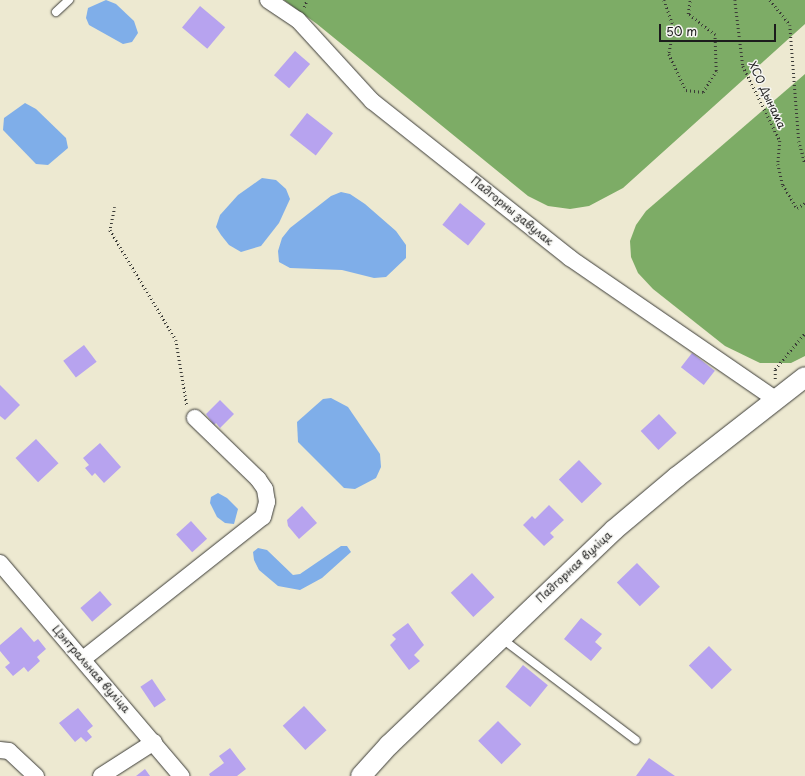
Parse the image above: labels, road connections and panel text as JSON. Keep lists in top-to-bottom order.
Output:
{
  "streets": {
    "street": ["Падгорны завулак", "Падгорная вуліца", "Цэнтральная вуліца"],
    "path": ["XCO Дынама"]
  },
  "crossings": [
    ["Падгорны завулак", "Падгорная вуліца"]
  ],
  "scale_bar": "50 m"
}
